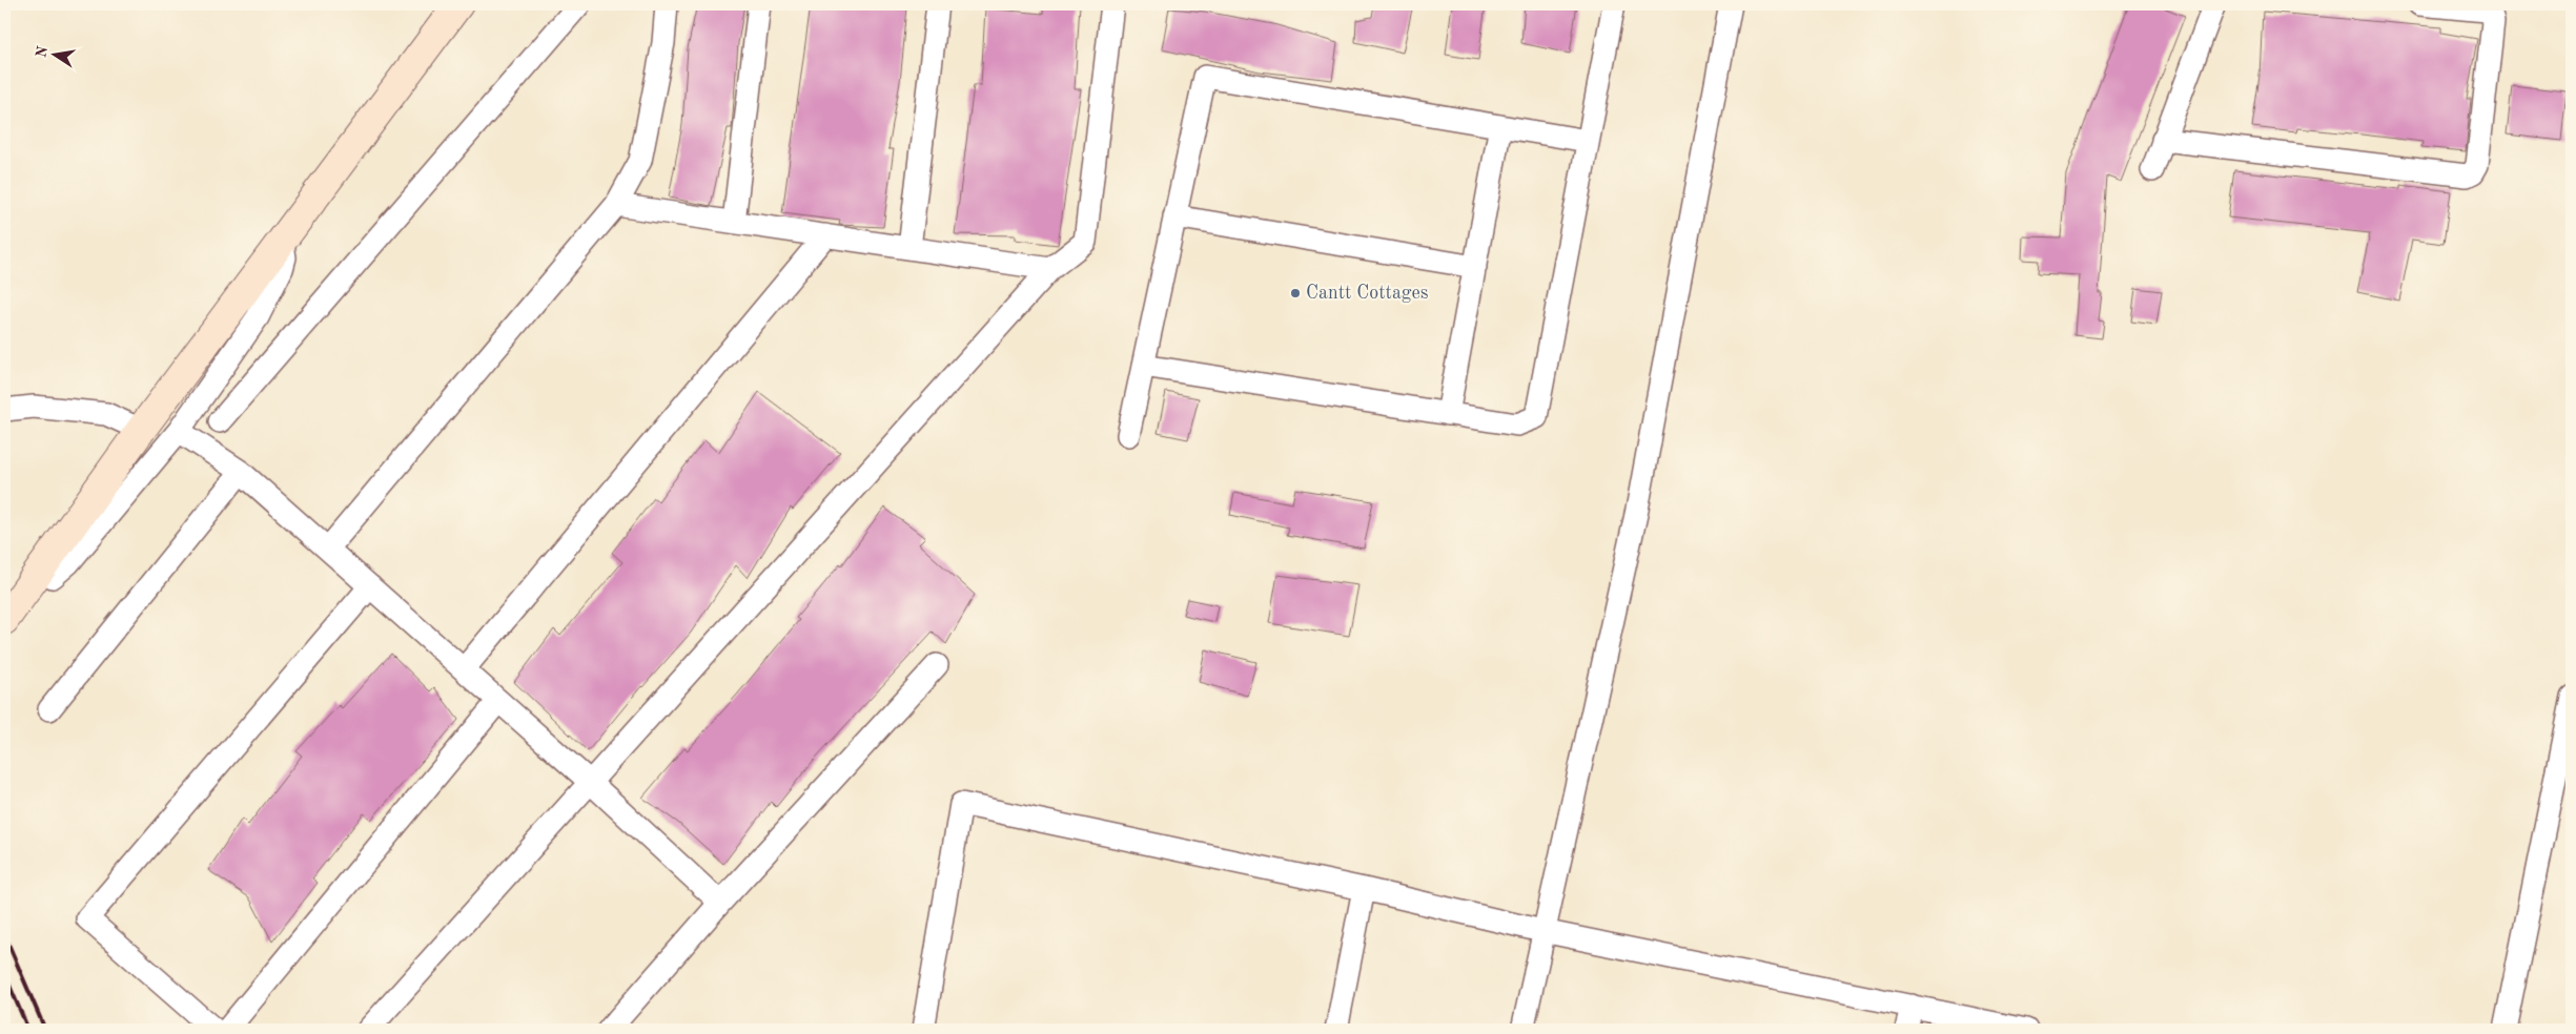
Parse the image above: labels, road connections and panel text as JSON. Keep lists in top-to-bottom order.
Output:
{
  "places": ["Cantt Cottages"],
  "north": "left"
}
